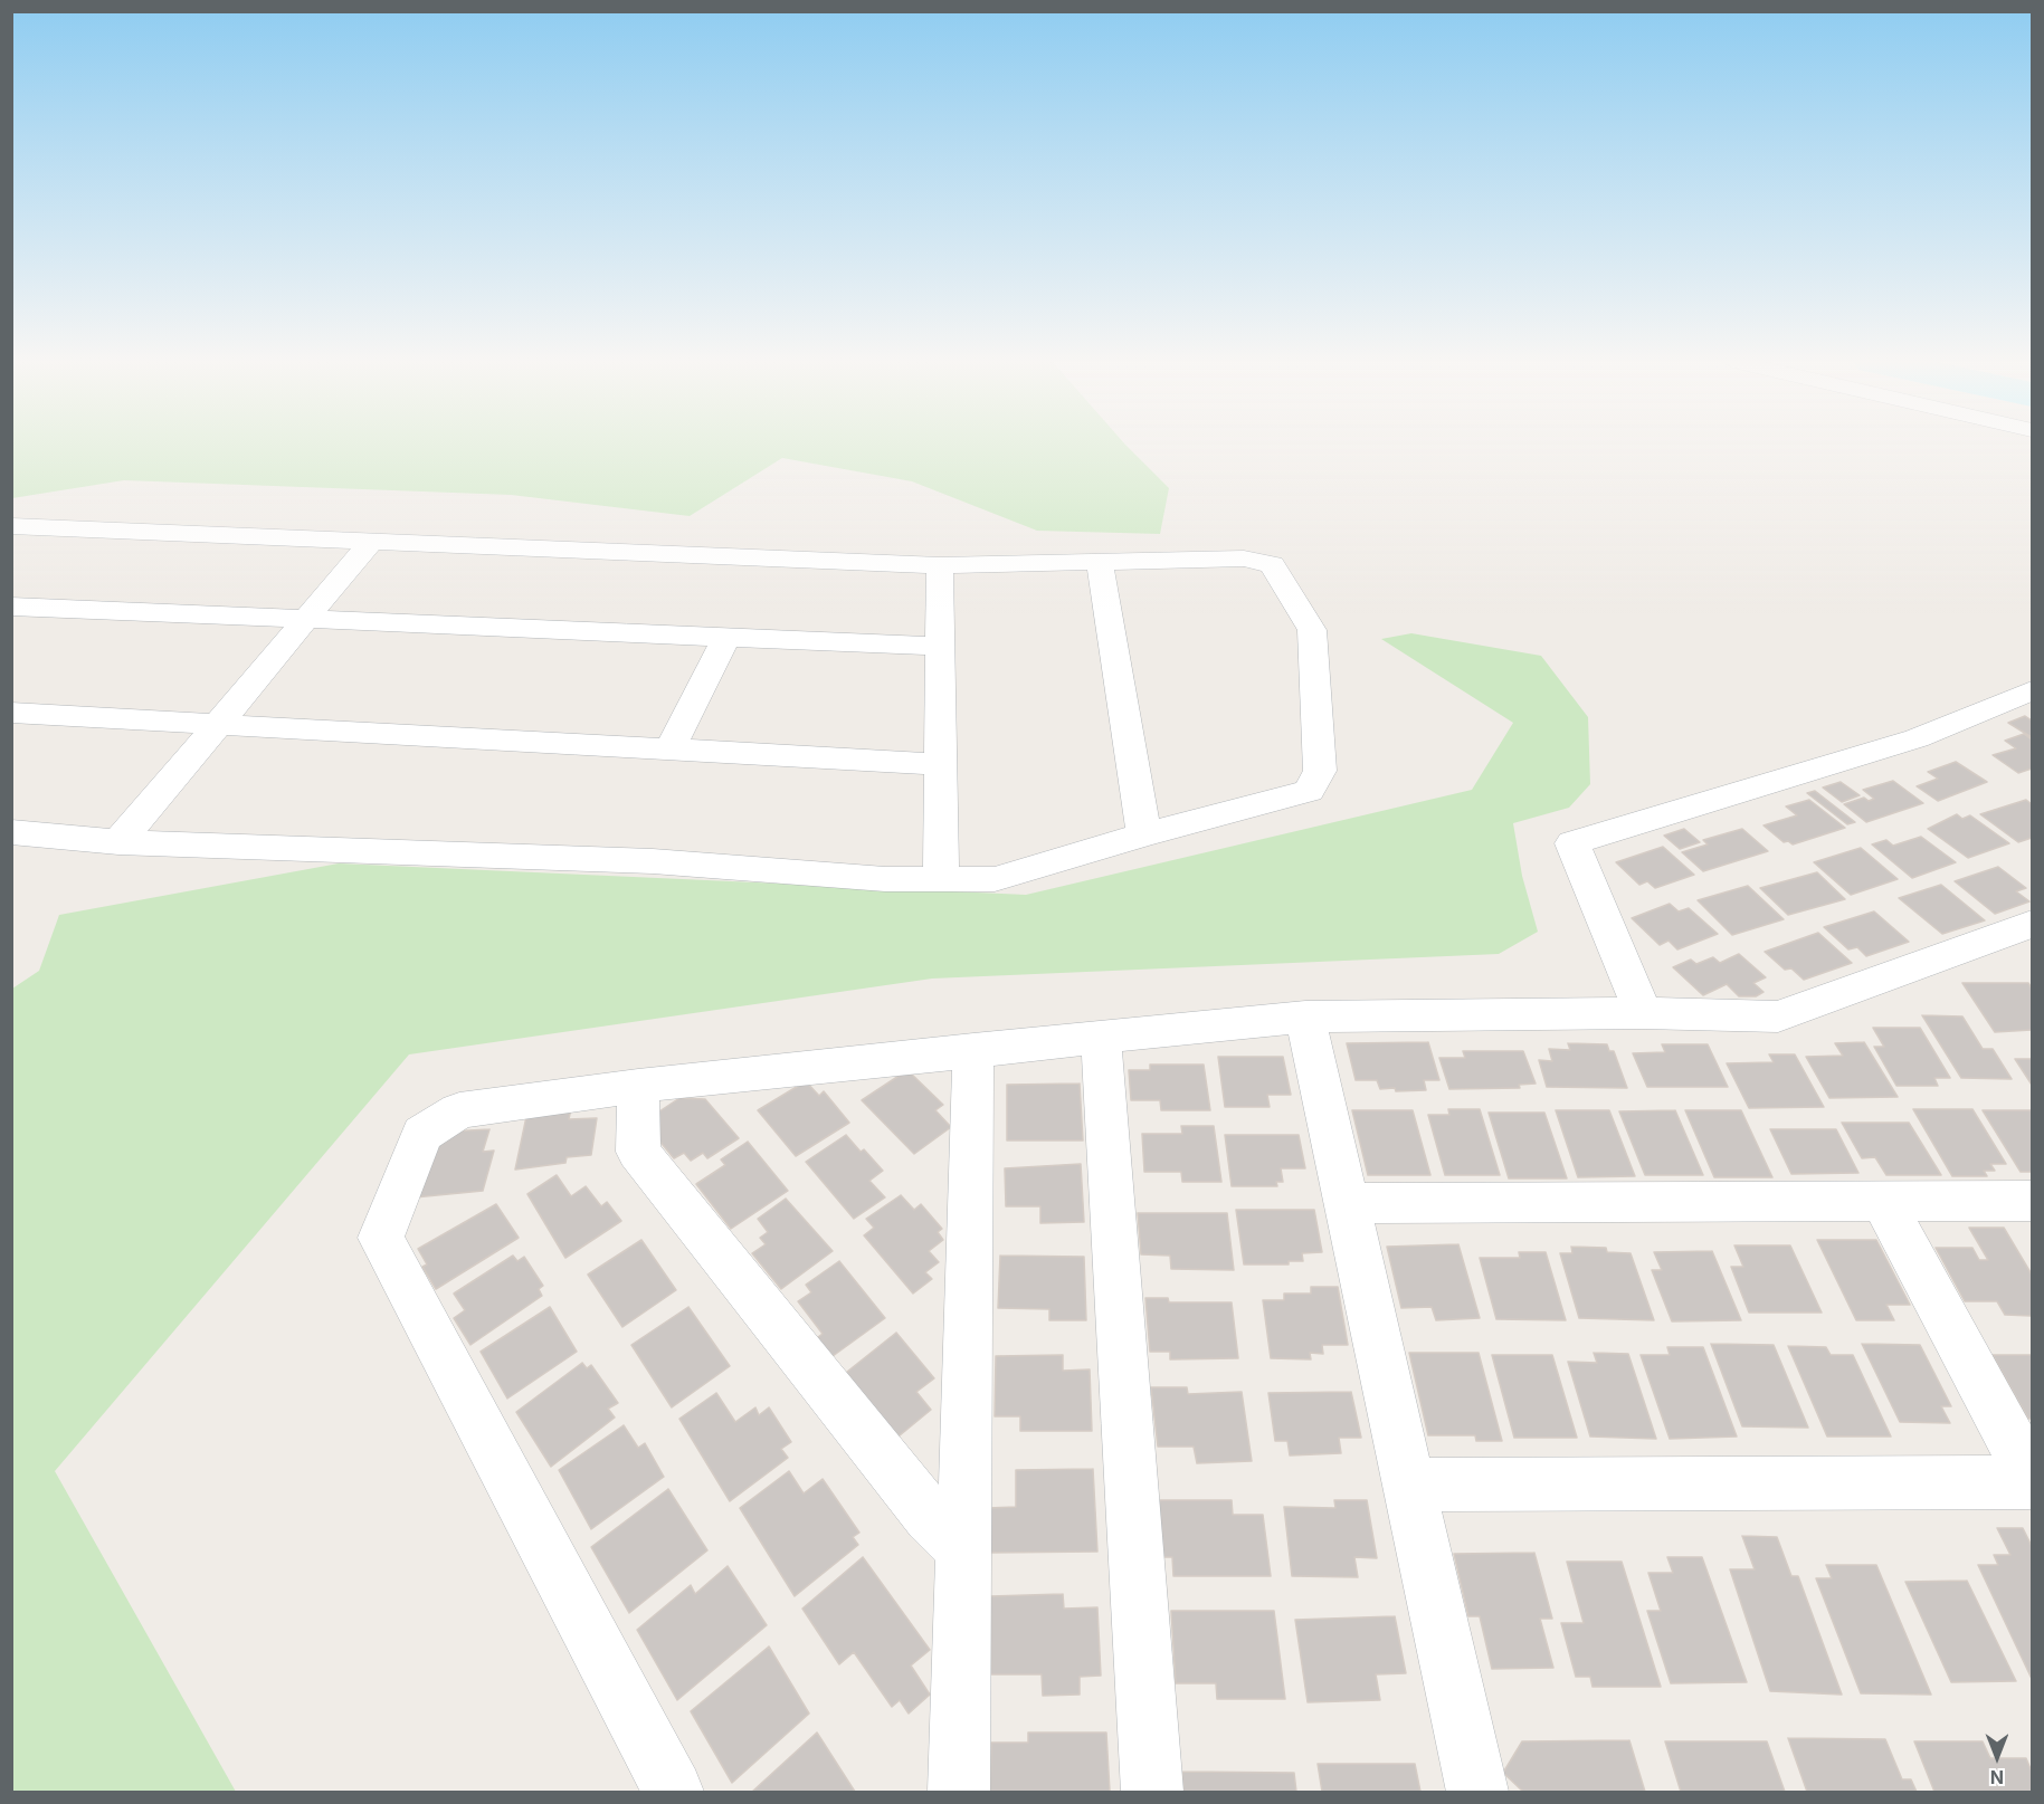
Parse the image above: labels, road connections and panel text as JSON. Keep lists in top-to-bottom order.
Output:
{
  "north": "bottom"
}
